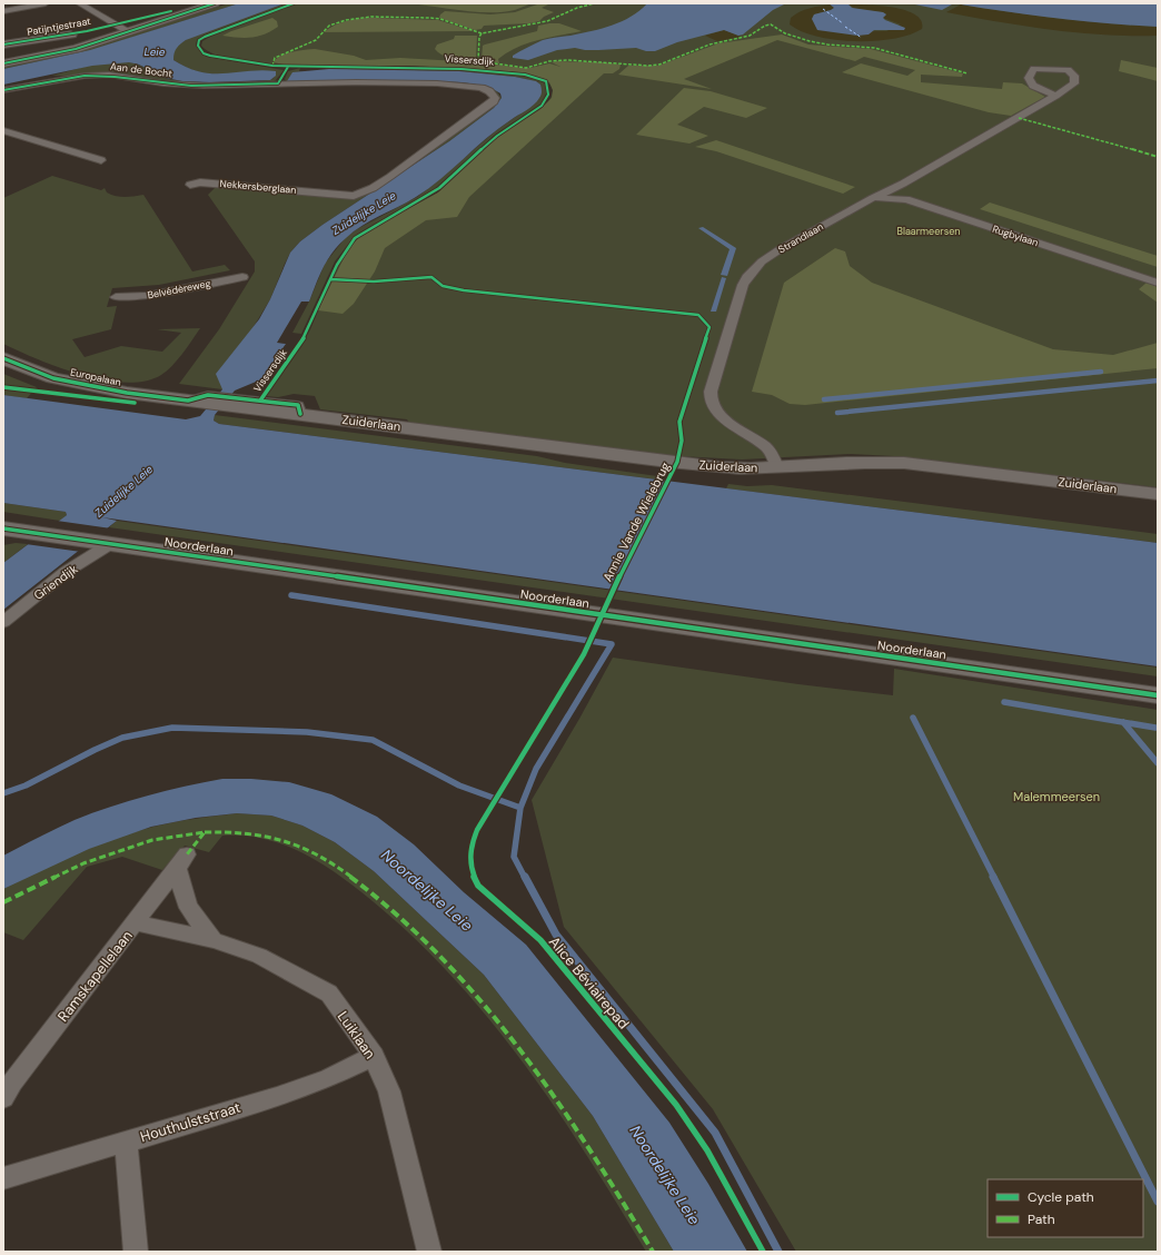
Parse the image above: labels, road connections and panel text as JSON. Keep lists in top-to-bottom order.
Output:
{
  "streets": {
    "street": [
      "Patijntjestraat",
      "Aan de Bocht",
      "Nekkersberglaan",
      "Rugbylaan",
      "Strandlaan",
      "Belvédèreweg",
      "Europalaan",
      "Zuiderlaan",
      "Noorderlaan",
      "Griendijk",
      "Ramskapellelaan",
      "Luiklaan",
      "Houthulststraat"
    ],
    "cycle path": ["Vissersdijk", "Annie Vande Wielebrug"]
  },
  "crossings": [
    ["Aan de Bocht", "Nekkersberglaan"],
    ["Rugbylaan", "Strandlaan"],
    ["Strandlaan", "Zuiderlaan"],
    ["Europalaan", "Zuiderlaan"],
    ["Noorderlaan", "Griendijk"],
    ["Ramskapellelaan", "Luiklaan"],
    ["Luiklaan", "Houthulststraat"]
  ],
  "water": ["Leie", "Zuidelijke Leie", "Noordelijke Leie"],
  "parks": ["Blaarmeersen", "Malemmeersen"],
  "legend": ["Cycle path", "Path"]
}
